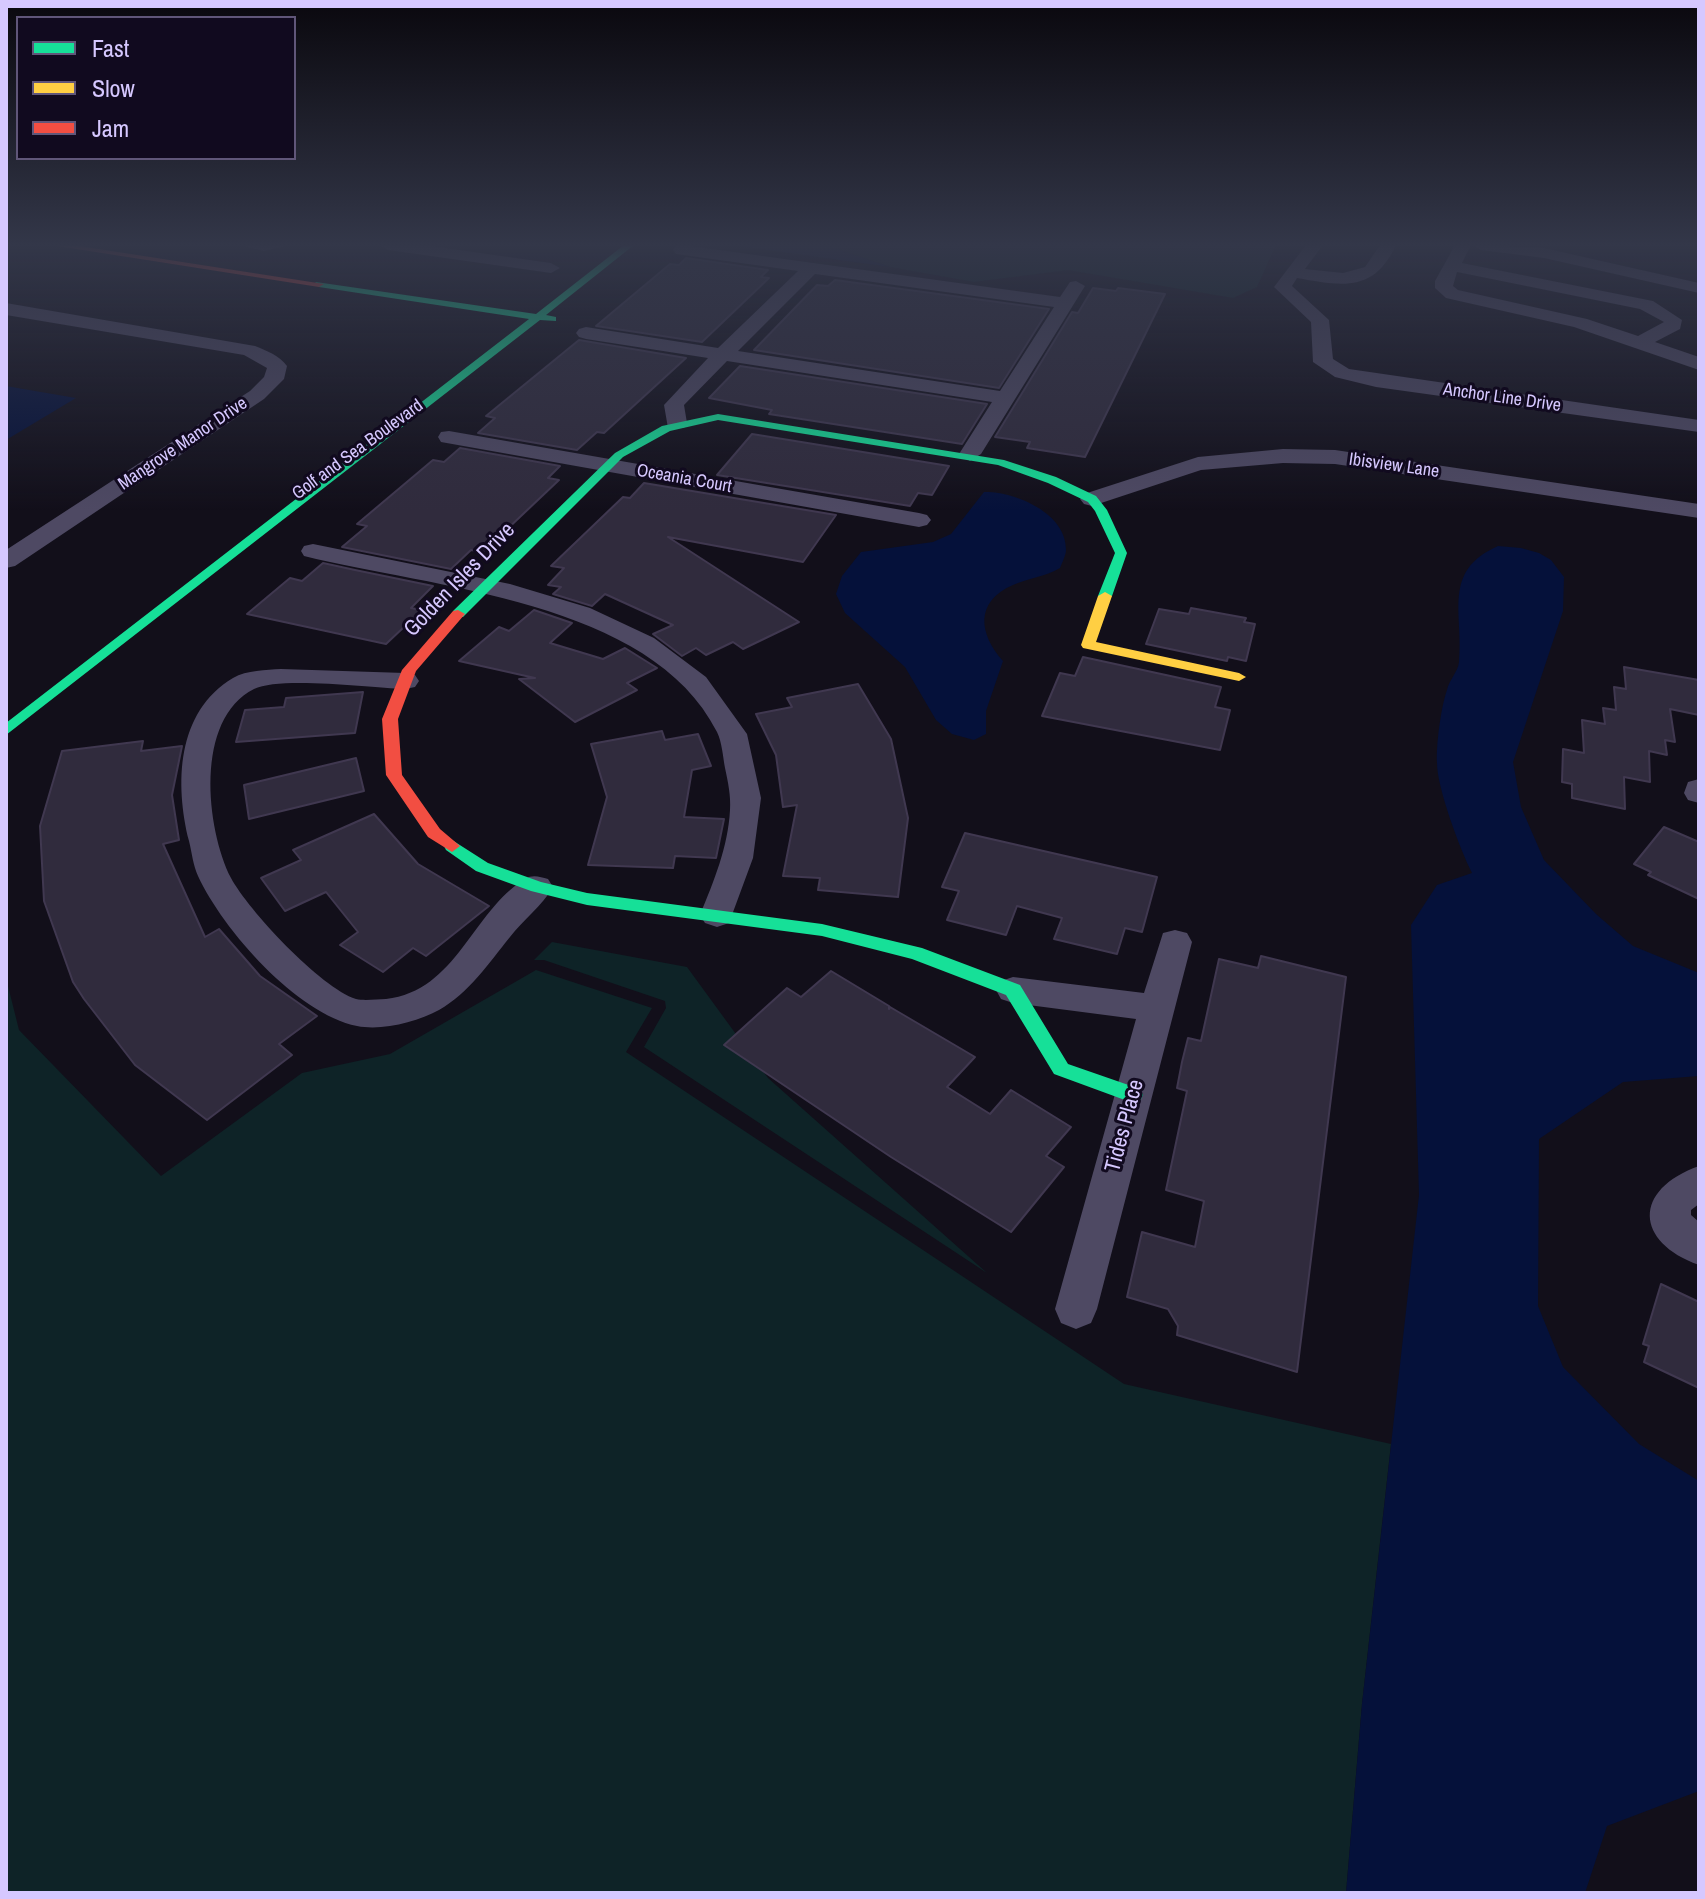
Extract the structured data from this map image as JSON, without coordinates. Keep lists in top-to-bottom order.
{
  "streets": {
    "street": [
      "Anchor Line Drive",
      "Mangrove Manor Drive",
      "Golf and Sea Boulevard",
      "Ibisview Lane",
      "Oceania Court",
      "Golden Isles Drive",
      "Tides Place"
    ]
  },
  "crossings": [
    ["Ibisview Lane", "Golden Isles Drive"],
    ["Oceania Court", "Golden Isles Drive"]
  ],
  "legend": ["Fast", "Slow", "Jam"]
}
